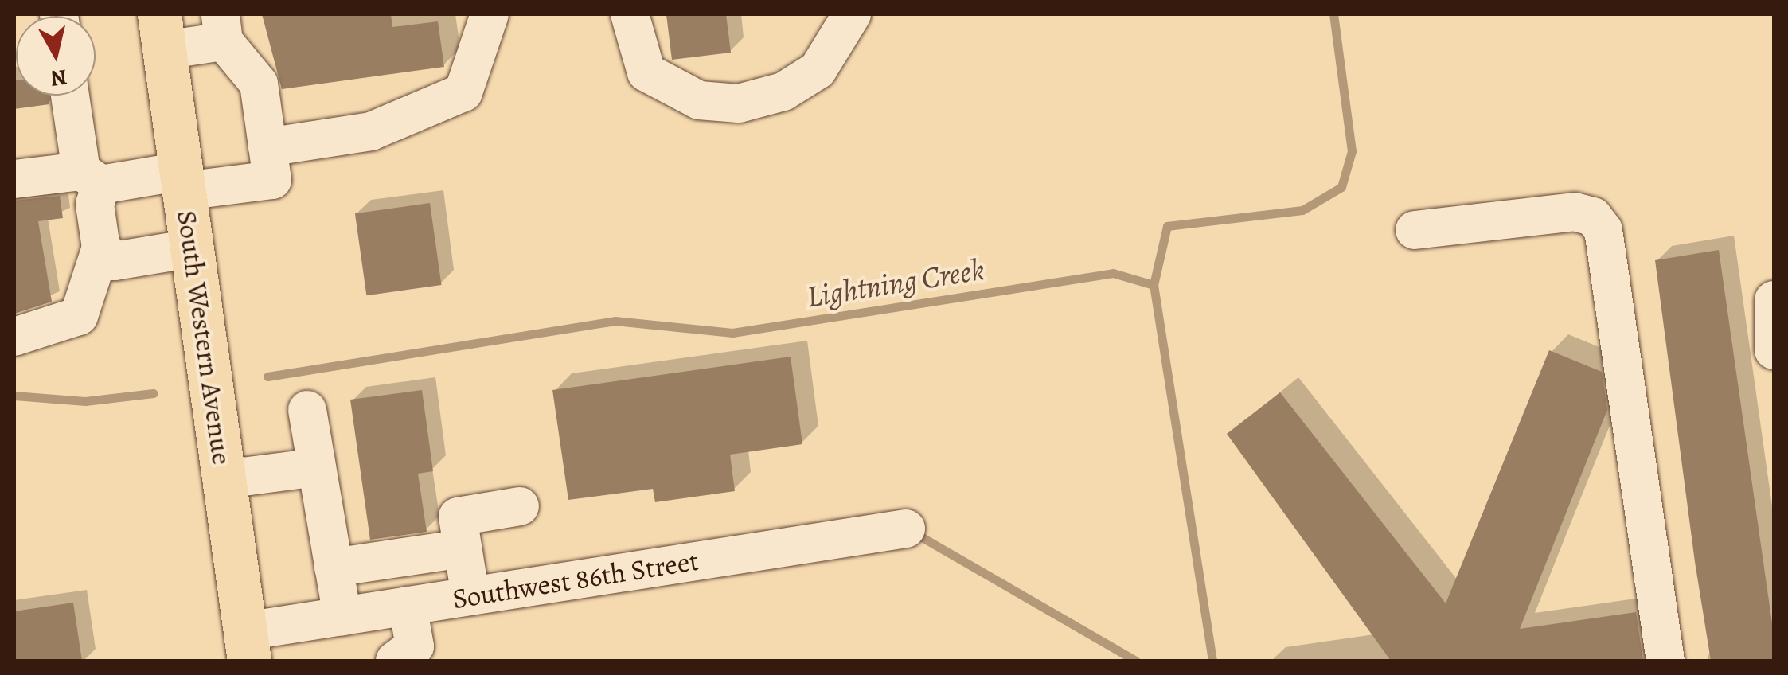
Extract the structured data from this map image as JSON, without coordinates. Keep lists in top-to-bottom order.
{
  "streets": {
    "main road": ["South Western Avenue"],
    "street": ["Southwest 86th Street"]
  },
  "crossings": [
    ["South Western Avenue", "Southwest 86th Street"]
  ],
  "water": ["Lightning Creek"],
  "north": "bottom"
}
